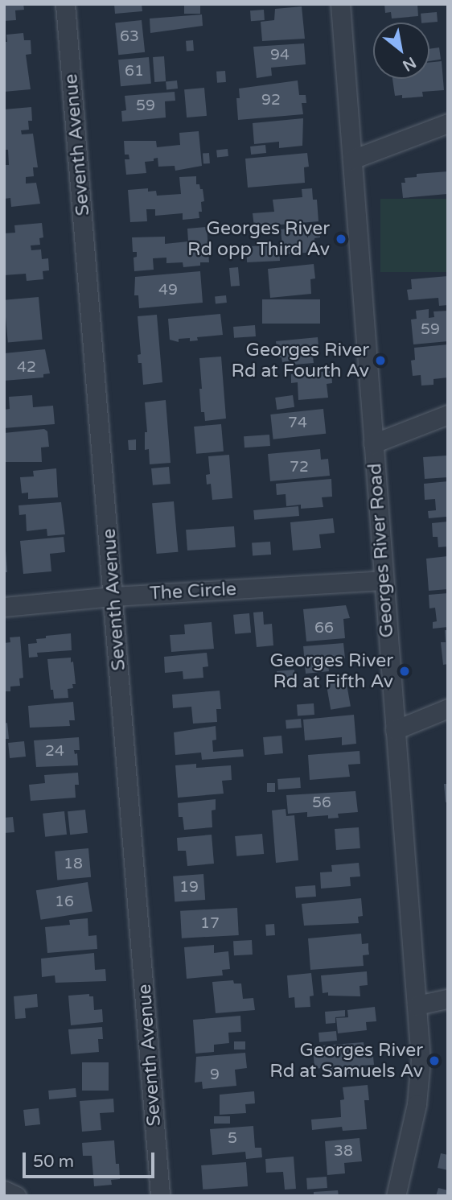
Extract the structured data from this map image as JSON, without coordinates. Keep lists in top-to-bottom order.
{
  "streets": {
    "street": ["Seventh Avenue", "Georges River Road", "The Circle"]
  },
  "crossings": [
    ["Seventh Avenue", "The Circle"],
    ["Georges River Road", "The Circle"]
  ],
  "places": [
    "Georges River Rd opp Third Av",
    "Georges River Rd at Fourth Av",
    "Georges River Rd at Fifth Av",
    "Georges River Rd at Samuels Av"
  ],
  "house_numbers": [
    "63",
    "94",
    "61",
    "92",
    "59",
    "49",
    "59",
    "42",
    "74",
    "72",
    "66",
    "24",
    "56",
    "18",
    "19",
    "16",
    "17",
    "9",
    "5",
    "38"
  ],
  "scale_bar": "50 m",
  "north": "bottom right"
}
